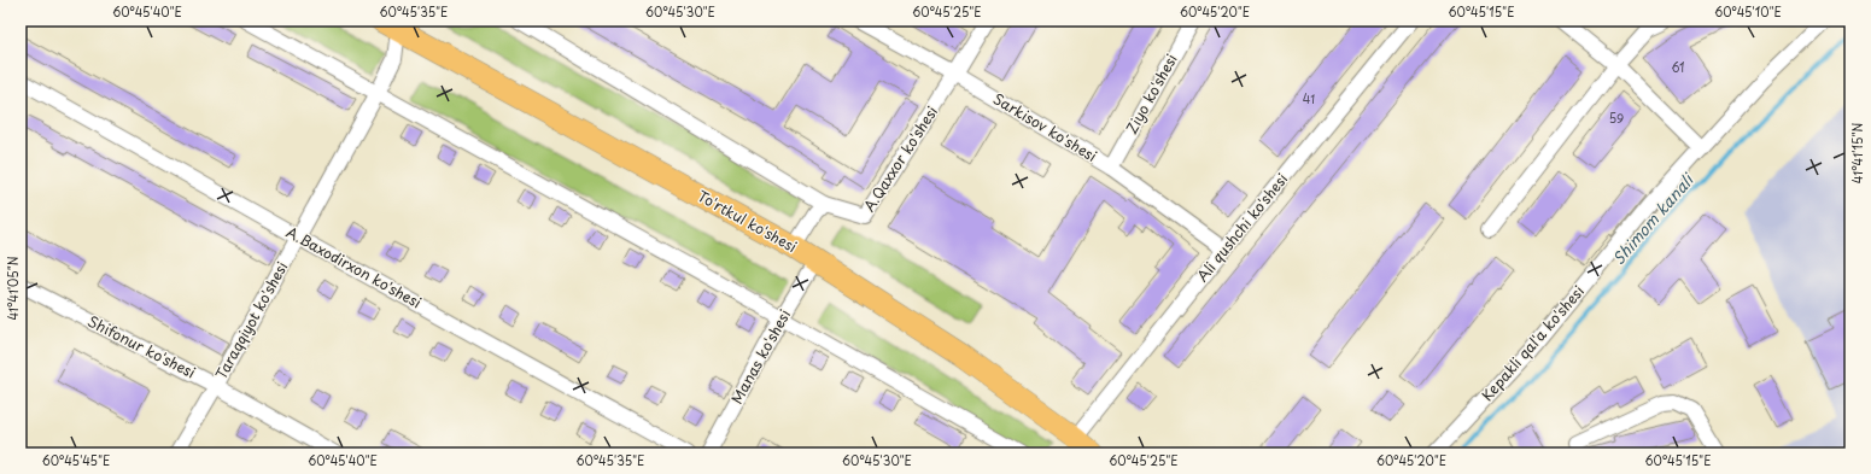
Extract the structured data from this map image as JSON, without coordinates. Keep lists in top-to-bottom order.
{
  "streets": {
    "main road": ["To'rtkul ko'shesi"],
    "street": [
      "Ziyo ko'shesi",
      "Sarkisov ko'shesi",
      "A.Qaxxor ko'shesi",
      "Ali qushchi ko'shesi",
      "A.Baxodirxon ko'shesi",
      "Taraqqiyot ko'shesi",
      "Kepakli qal'a ko'shesi",
      "Shifonur ko'shesi",
      "Manas ko'shesi"
    ]
  },
  "crossings": [
    ["Ziyo ko'shesi", "Sarkisov ko'shesi"],
    ["Sarkisov ko'shesi", "A.Qaxxor ko'shesi"],
    ["Sarkisov ko'shesi", "Ali qushchi ko'shesi"],
    ["To'rtkul ko'shesi", "Ali qushchi ko'shesi"],
    ["To'rtkul ko'shesi", "Taraqqiyot ko'shesi"],
    ["To'rtkul ko'shesi", "Manas ko'shesi"],
    ["A.Baxodirxon ko'shesi", "Taraqqiyot ko'shesi"],
    ["Taraqqiyot ko'shesi", "Shifonur ko'shesi"]
  ],
  "water": ["Shimom kanali"],
  "house_numbers": ["61", "41", "59"],
  "coordinates": [
    "60°45'40\"E",
    "60°45'35\"E",
    "60°45'30\"E",
    "60°45'25\"E",
    "60°45'20\"E",
    "60°45'15\"E",
    "60°45'10\"E",
    "41°41'15\"N",
    "41°41'05\"N",
    "60°45'45\"E"
  ]
}
